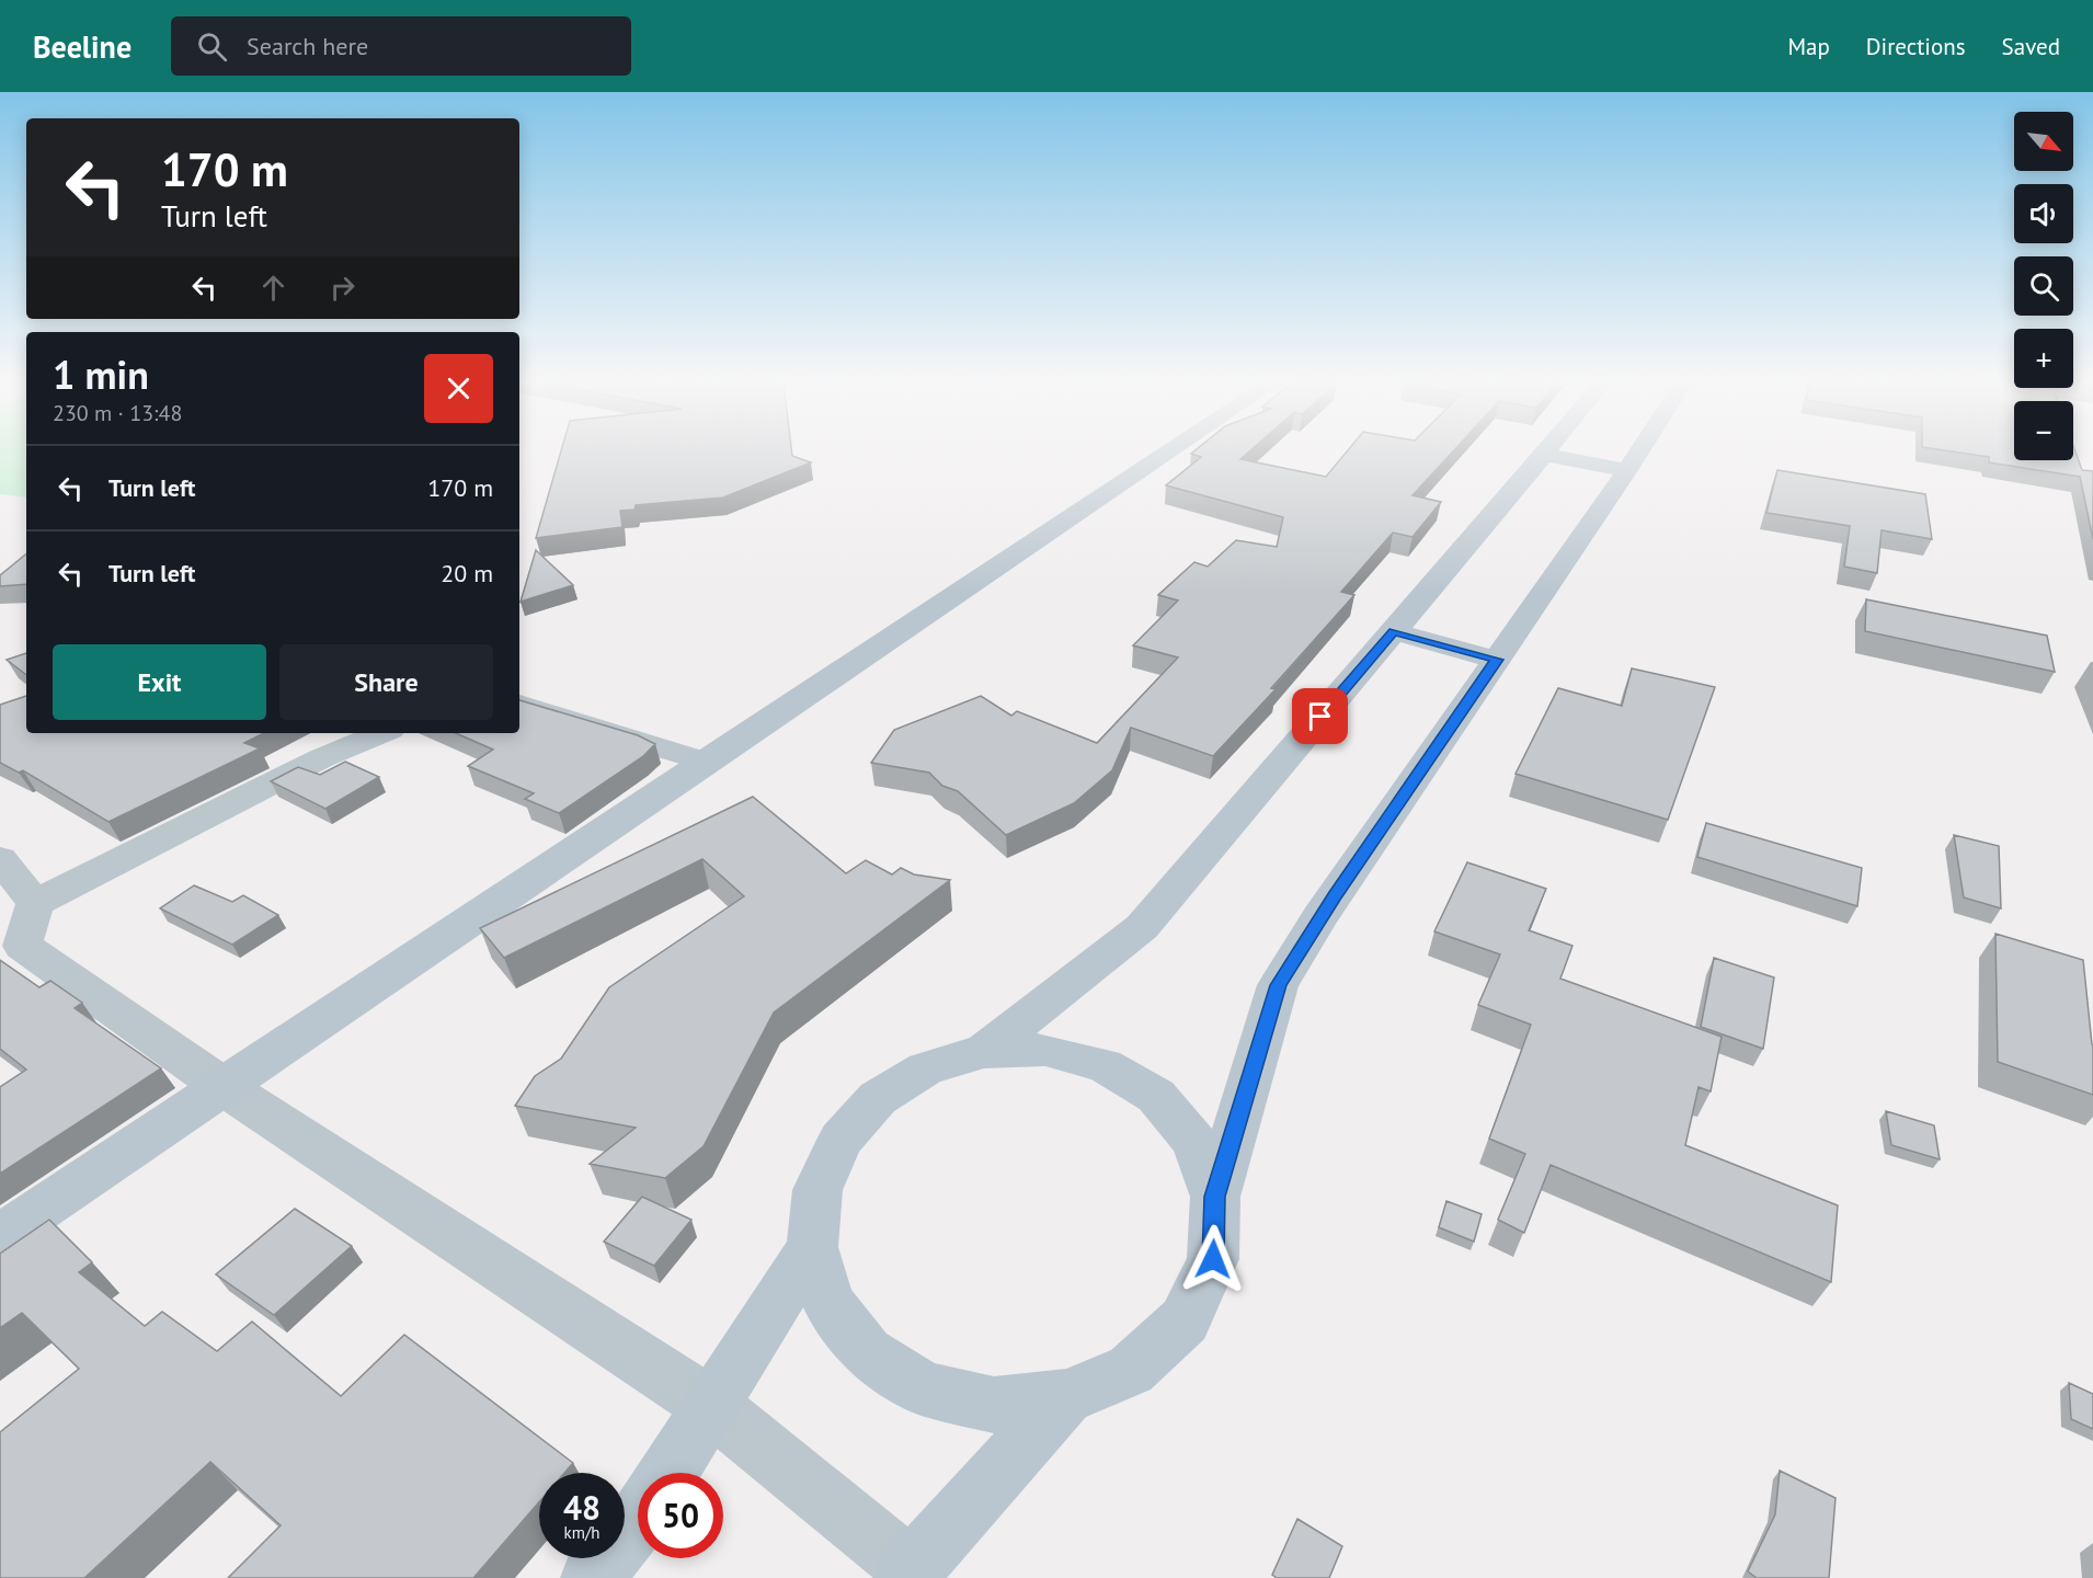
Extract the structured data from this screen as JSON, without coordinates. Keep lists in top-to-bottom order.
{
  "north": "bottom right",
  "page": {
    "header": "Beeline",
    "search": "Search here",
    "nav": ["Map", "Directions", "Saved"],
    "map_buttons": ["+", "−"],
    "turn": ["170 m", "Turn left"],
    "heading": ["1 min", "230 m · 13:48"],
    "list": [
      {
        "name": "Turn left",
        "value": "170 m"
      },
      {
        "name": "Turn left",
        "value": "20 m"
      }
    ],
    "buttons": ["Exit", "Share"],
    "speed": "48 km/h",
    "limit": "50"
  }
}
